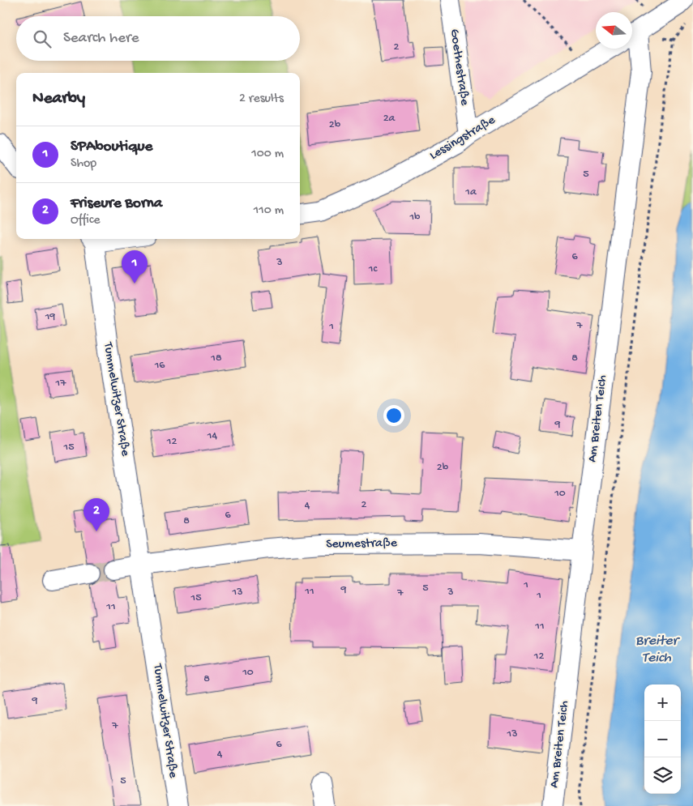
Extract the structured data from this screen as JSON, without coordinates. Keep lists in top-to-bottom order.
{
  "streets": {
    "street": [
      "Goethestraße",
      "Lessingstraße",
      "Tummelwitzer Straße",
      "Am Breiten Teich",
      "Seumestraße"
    ]
  },
  "crossings": [
    ["Goethestraße", "Lessingstraße"],
    ["Tummelwitzer Straße", "Seumestraße"],
    ["Am Breiten Teich", "Seumestraße"]
  ],
  "water": ["Breiter Teich"],
  "house_numbers": [
    "2",
    "2a",
    "2b",
    "5",
    "1a",
    "1b",
    "6",
    "3",
    "1c",
    "19",
    "7",
    "1",
    "18",
    "8",
    "16",
    "17",
    "9",
    "14",
    "12",
    "15",
    "2b",
    "10",
    "2",
    "4",
    "6",
    "8",
    "1",
    "5",
    "9",
    "11",
    "13",
    "3",
    "7",
    "1",
    "15",
    "11",
    "11",
    "12",
    "10",
    "8",
    "9",
    "7",
    "13",
    "6",
    "4",
    "5"
  ],
  "north": "left",
  "page": {
    "search": "Search here",
    "heading": ["Nearby", "2 results"],
    "list": [
      {
        "mark": "1",
        "name": "SPAboutique",
        "note": "Shop",
        "value": "100 m"
      },
      {
        "mark": "2",
        "name": "Friseure Borna",
        "note": "Office",
        "value": "110 m"
      }
    ],
    "pins": ["1", "2"],
    "map_buttons": ["+", "−"]
  }
}
